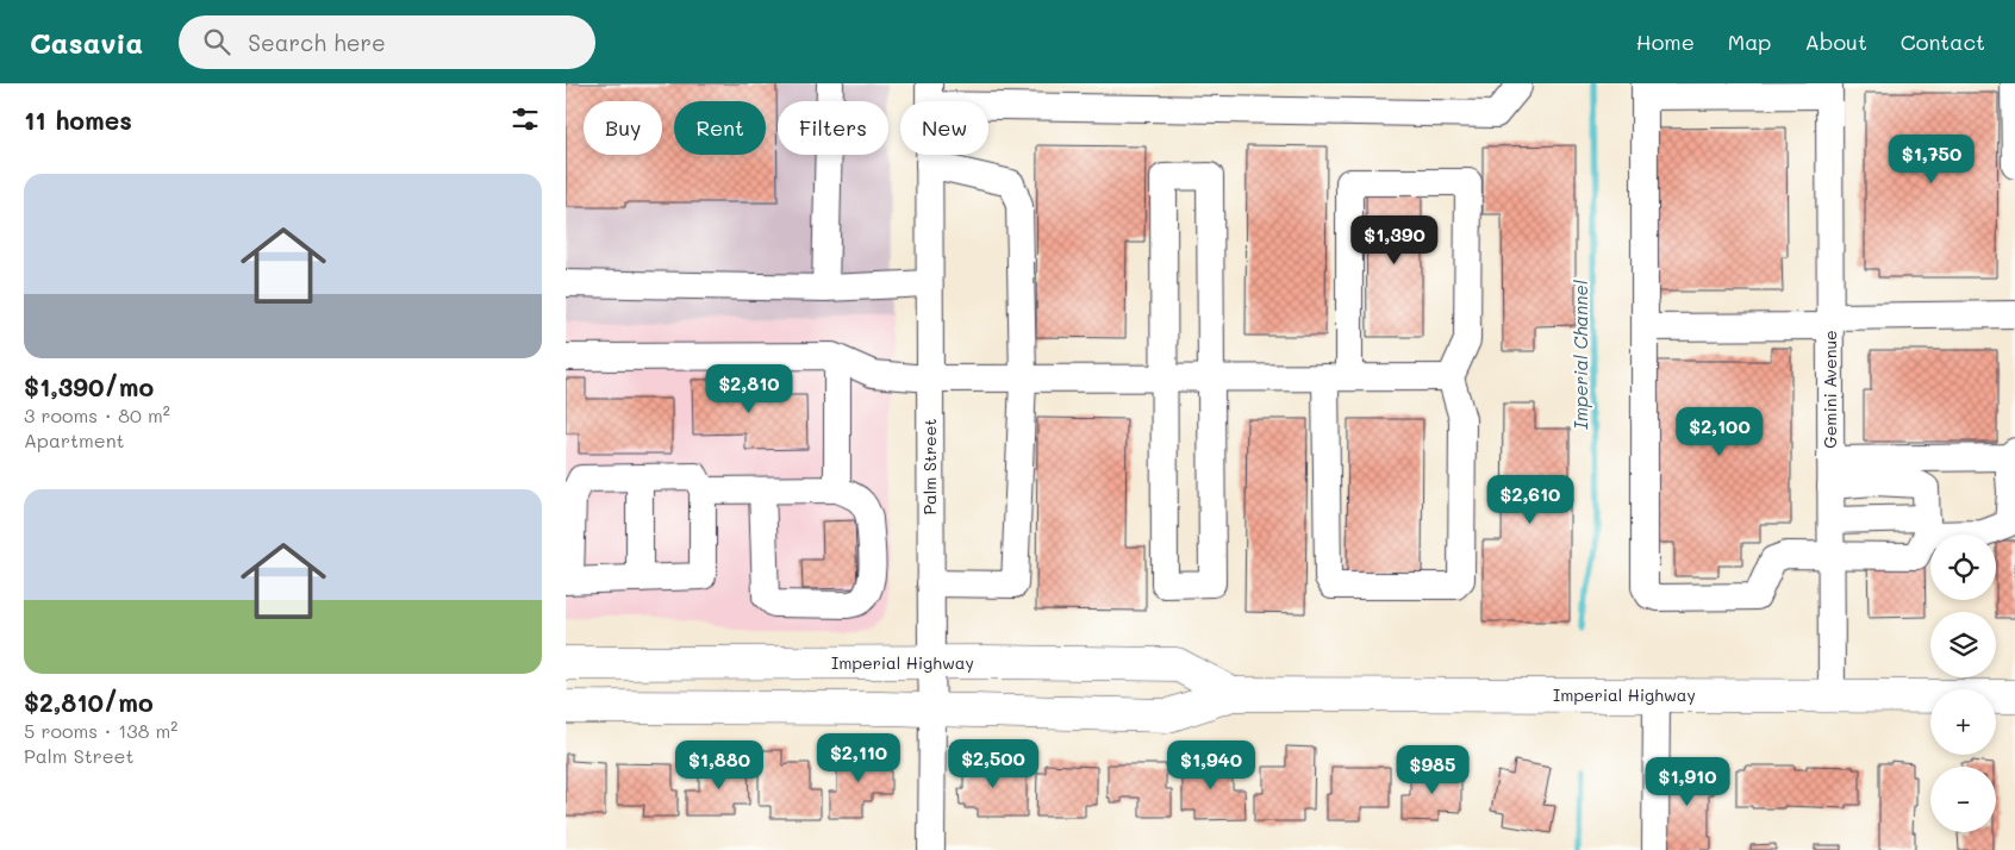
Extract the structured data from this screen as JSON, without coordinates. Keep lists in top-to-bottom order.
{
  "streets": {
    "main road": ["Imperial Highway"],
    "street": ["Gemini Avenue", "Palm Street"]
  },
  "crossings": [
    ["Gemini Avenue", "Imperial Highway"],
    ["Palm Street", "Imperial Highway"]
  ],
  "water": ["Imperial Channel"],
  "page": {
    "header": "Casavia",
    "search": "Search here",
    "nav": [
      "Home",
      "Map",
      "About",
      "Contact"
    ],
    "heading": "11 homes",
    "chip": [
      "Buy",
      "Rent",
      "Filters",
      "New"
    ],
    "price": [
      "$1,750",
      "$1,390",
      "$2,810",
      "$2,100",
      "$2,610",
      "$2,110",
      "$2,500",
      "$1,880",
      "$1,940",
      "$985",
      "$1,910"
    ],
    "list": [
      {
        "name": "$1,390/mo",
        "note": "3 rooms · 80 m² · Apartment"
      },
      {
        "name": "$2,810/mo",
        "note": "5 rooms · 138 m² · Palm Street"
      }
    ],
    "map_buttons": ["+", "−"]
  }
}
